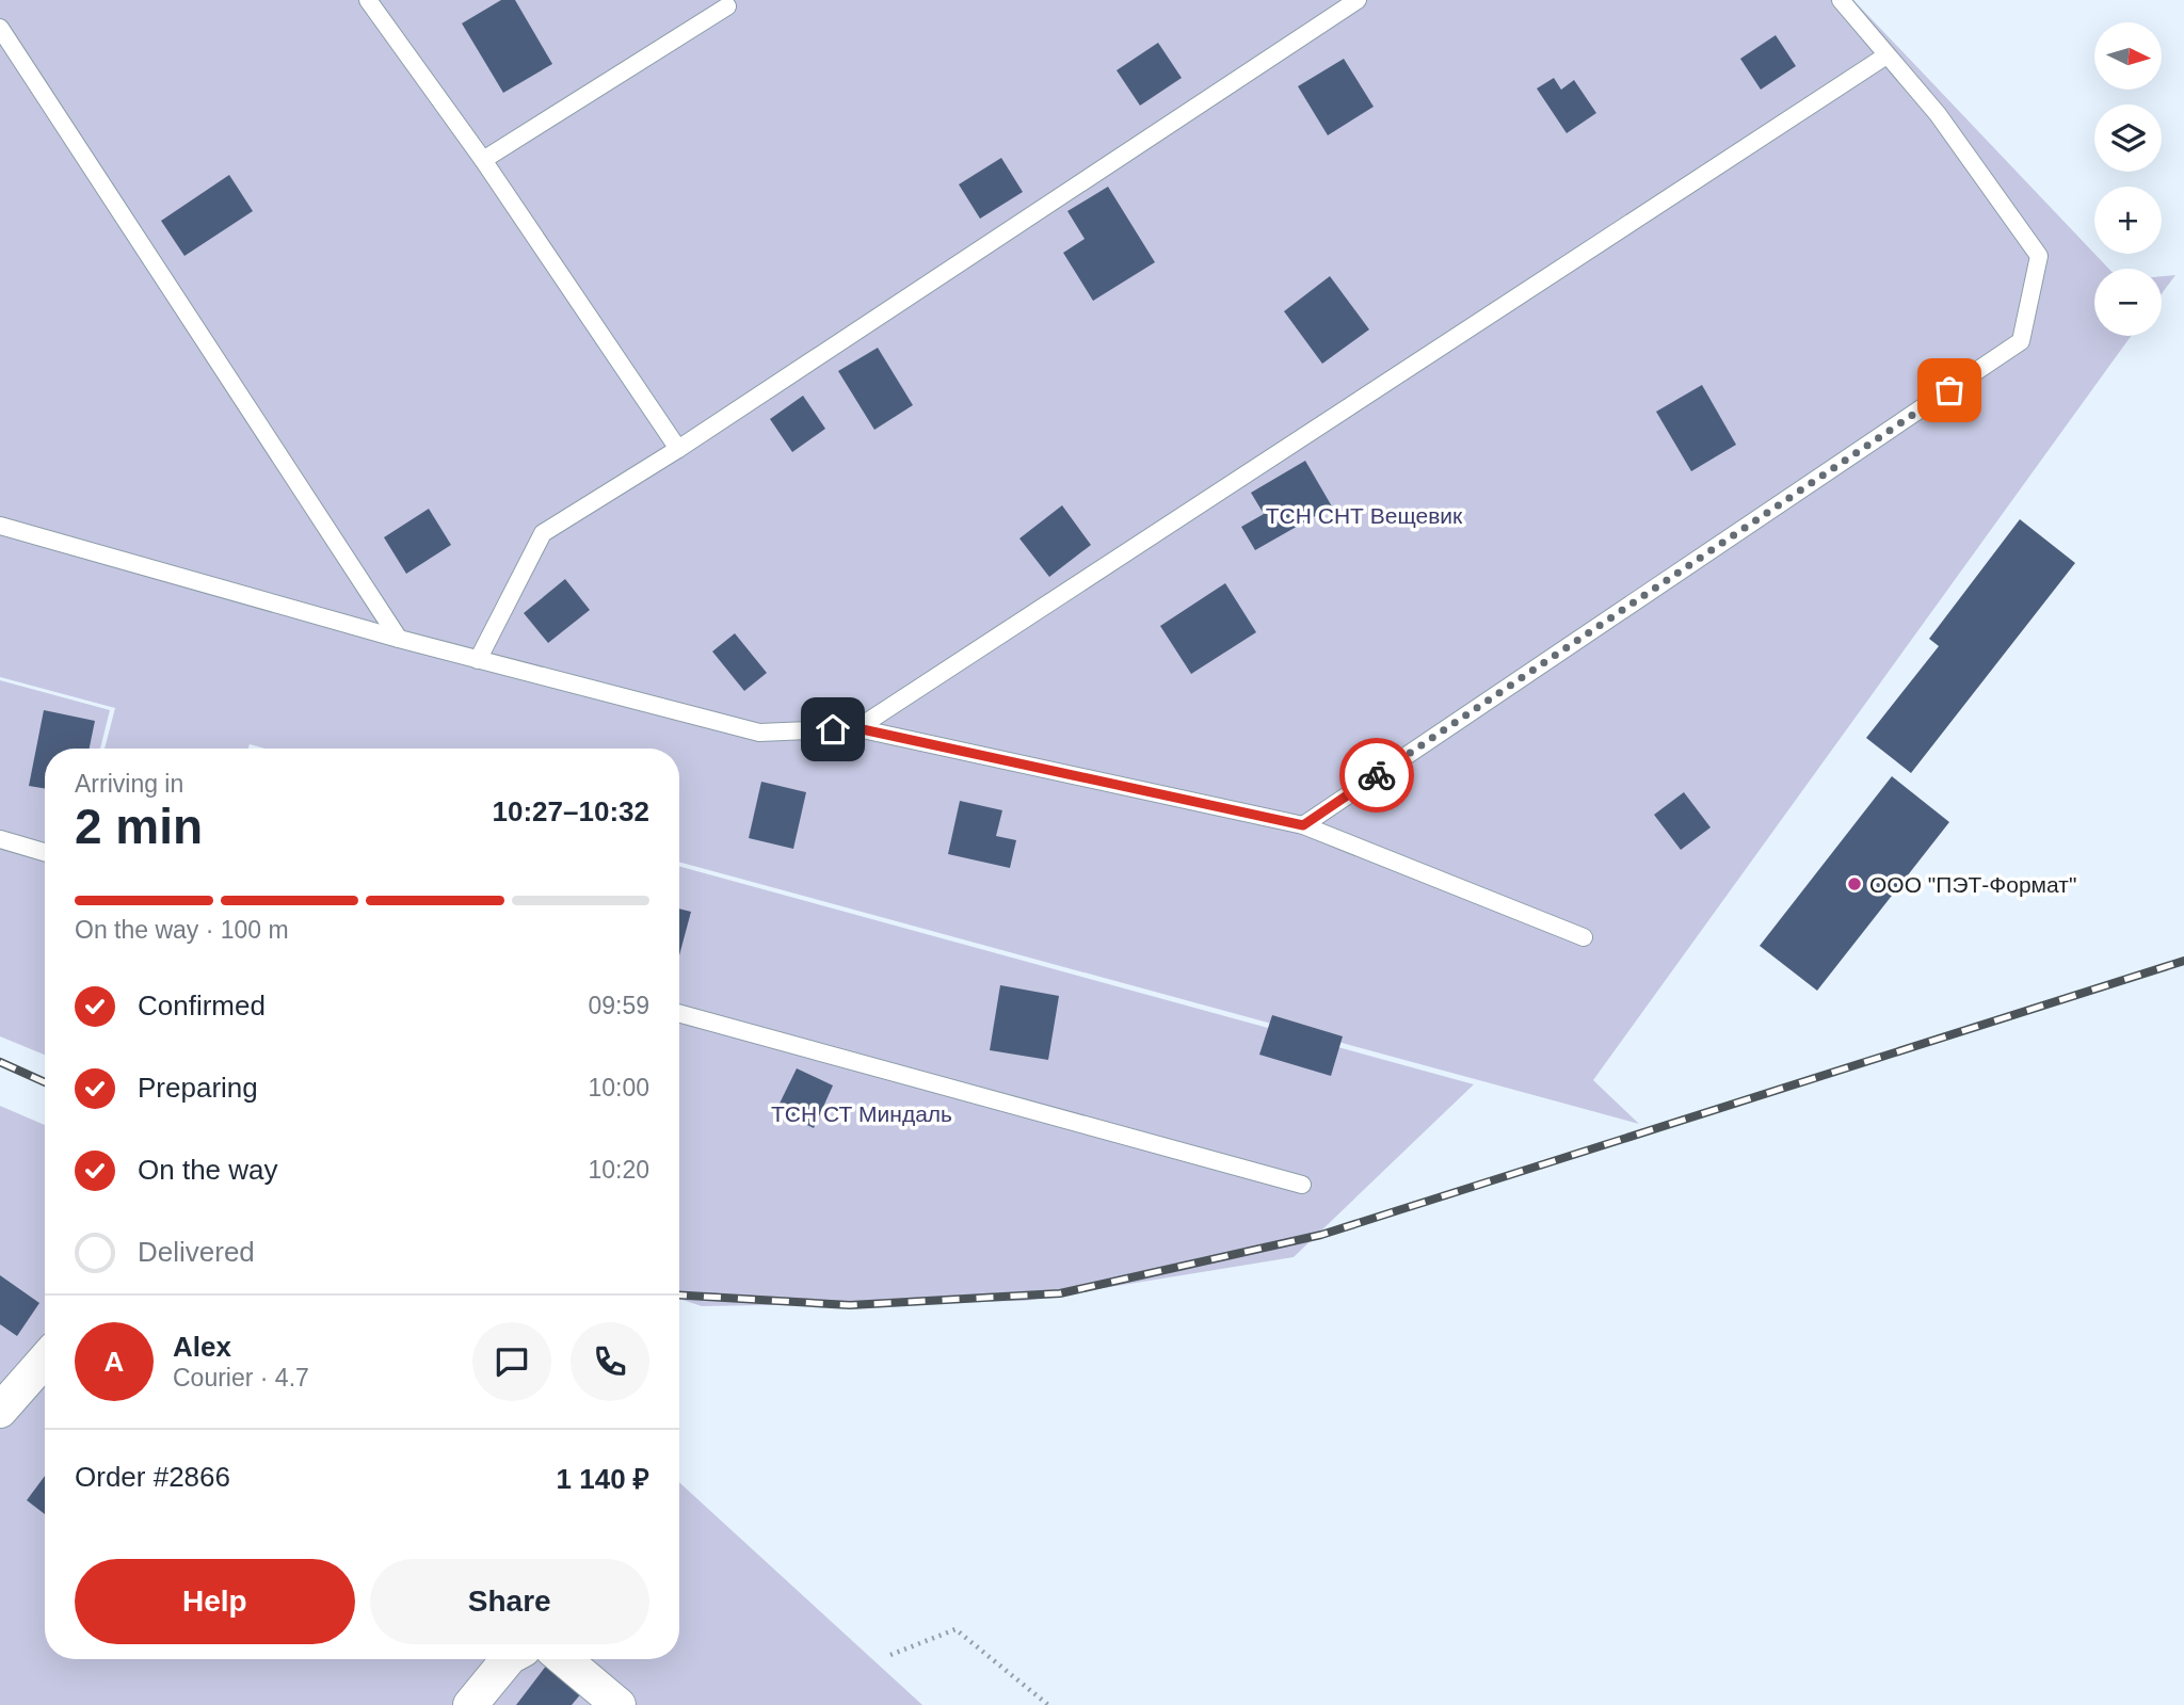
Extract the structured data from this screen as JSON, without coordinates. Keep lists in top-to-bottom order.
{
  "parks": ["ТСН СНТ Вещевик", "ТСН СТ Миндаль"],
  "places": ["ООО \"ПЭТ-Формат\""],
  "north": "right",
  "page": {
    "map_buttons": ["+", "−"],
    "heading": ["2 min", "Arriving in", "10:27–10:32"],
    "panel": [
      "Alex",
      "Courier · 4.7",
      "Order #2866",
      "1 140 ₽"
    ],
    "bar": "On the way · 100 m",
    "list": [
      ["Confirmed", "09:59"],
      ["Preparing", "10:00"],
      ["On the way", "10:20"],
      "Delivered"
    ],
    "round": "A",
    "buttons": ["Help", "Share"]
  }
}
